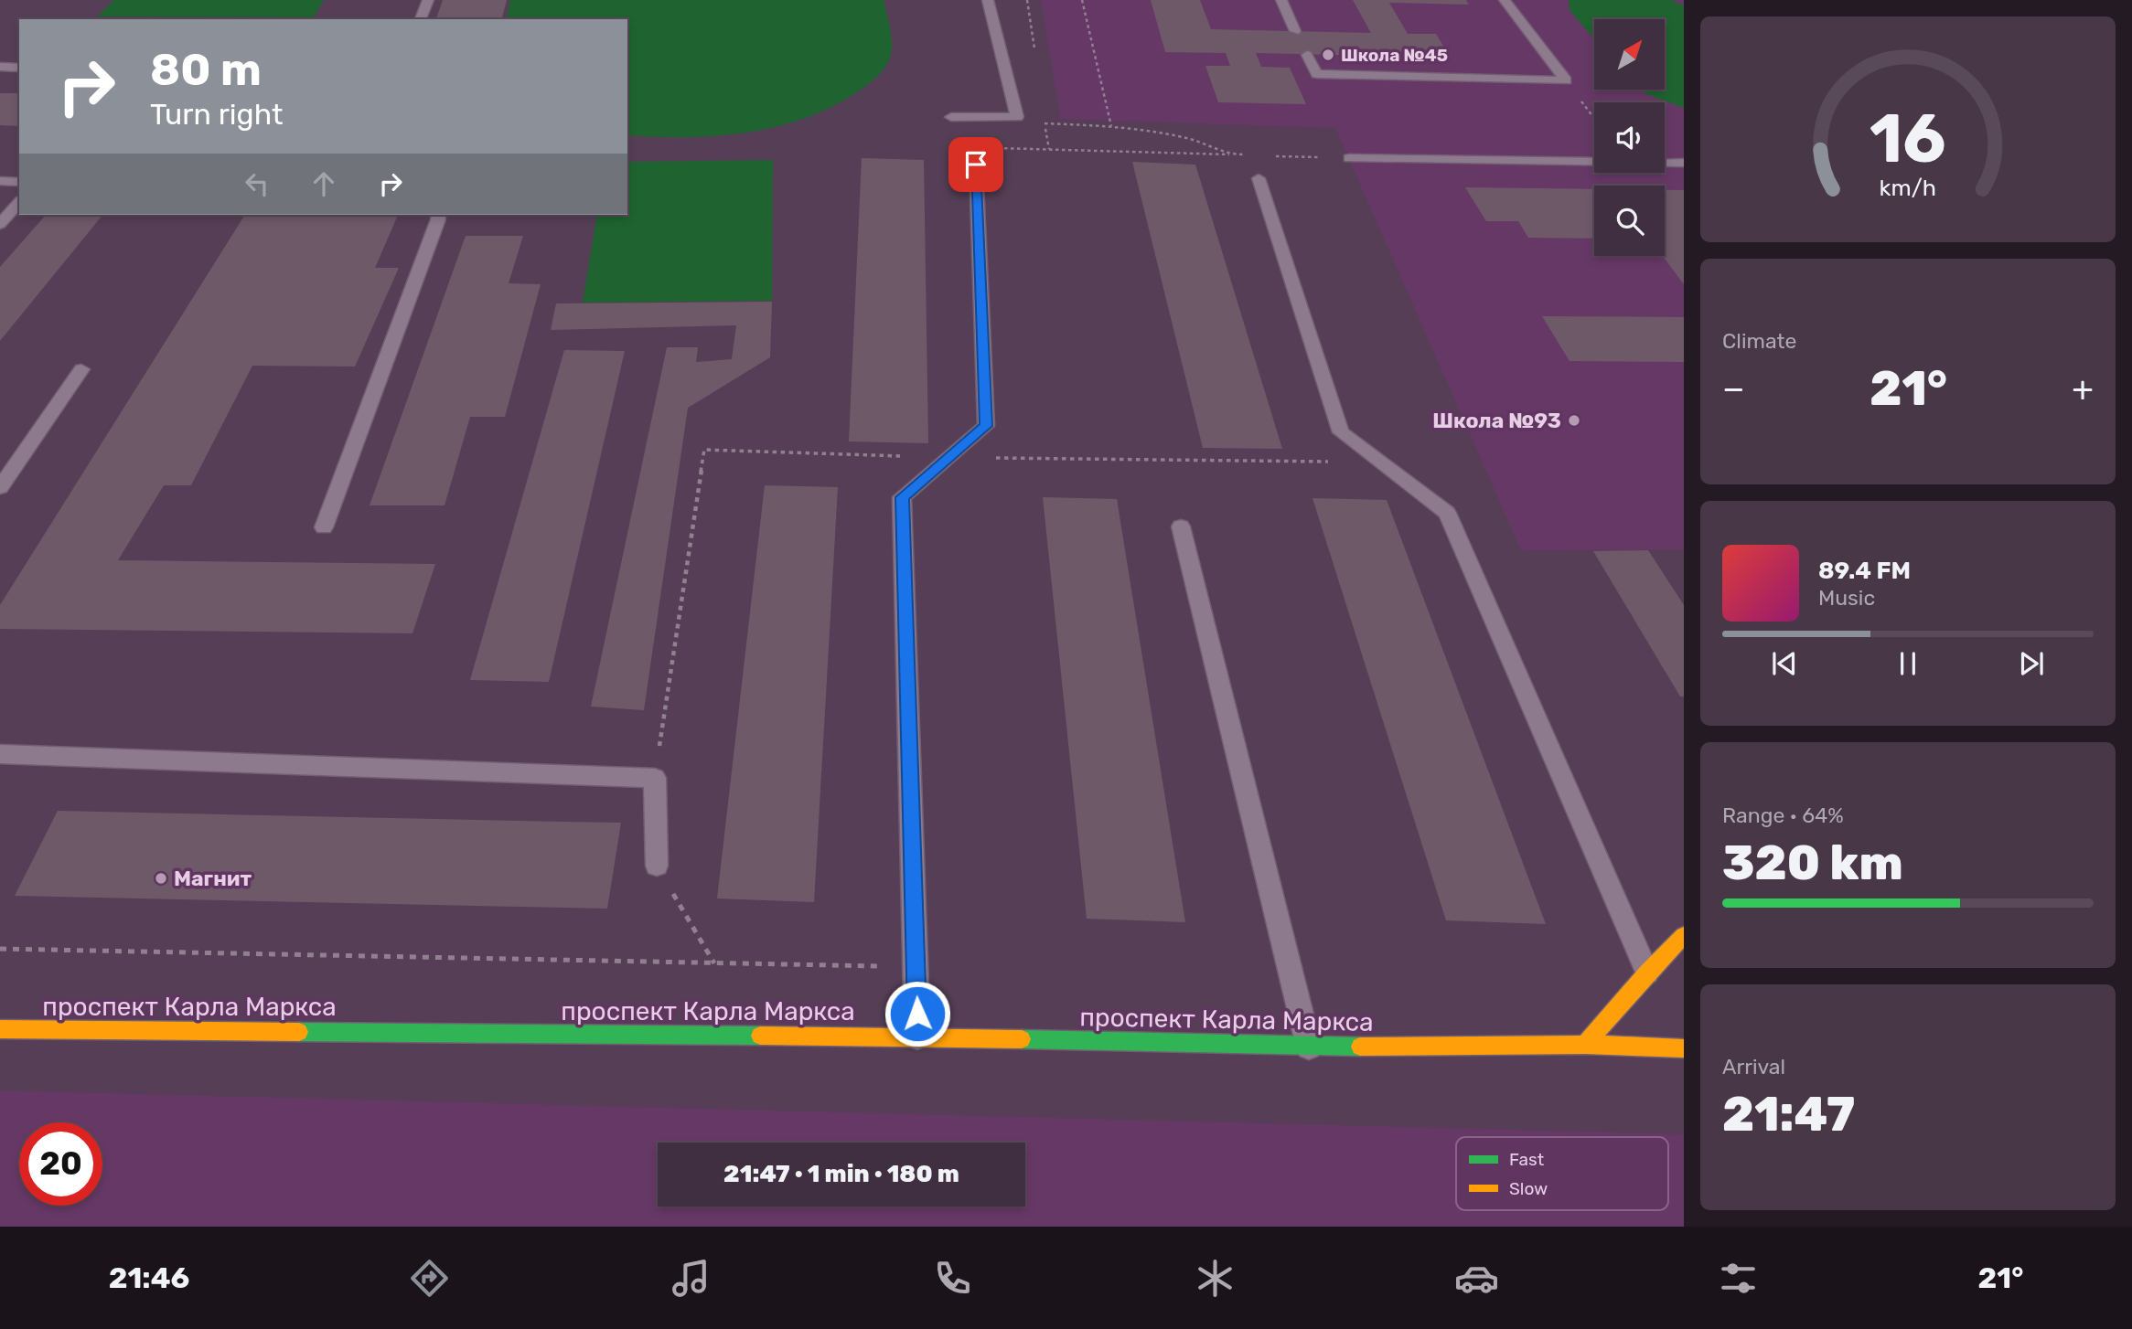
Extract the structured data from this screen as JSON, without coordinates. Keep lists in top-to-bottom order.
{
  "streets": {
    "street": ["проспект Карла Маркса"]
  },
  "places": ["Школа №45", "Школа №93", "Магнит"],
  "legend": ["Fast", "Slow"],
  "north": "top right",
  "page": {
    "turn": ["80 m", "Turn right"],
    "tile": [
      "Climate",
      ["Range · 64%", "320 km"],
      ["Arrival", "21:47"]
    ],
    "heat": ["−", "21°", "+"],
    "song": ["89.4 FM", "Music"],
    "limit": "20",
    "trip": "21:47 · 1 min · 180 m",
    "tabs": ["21:46", "21°"],
    "gauge": ["16", "km/h"]
  }
}
